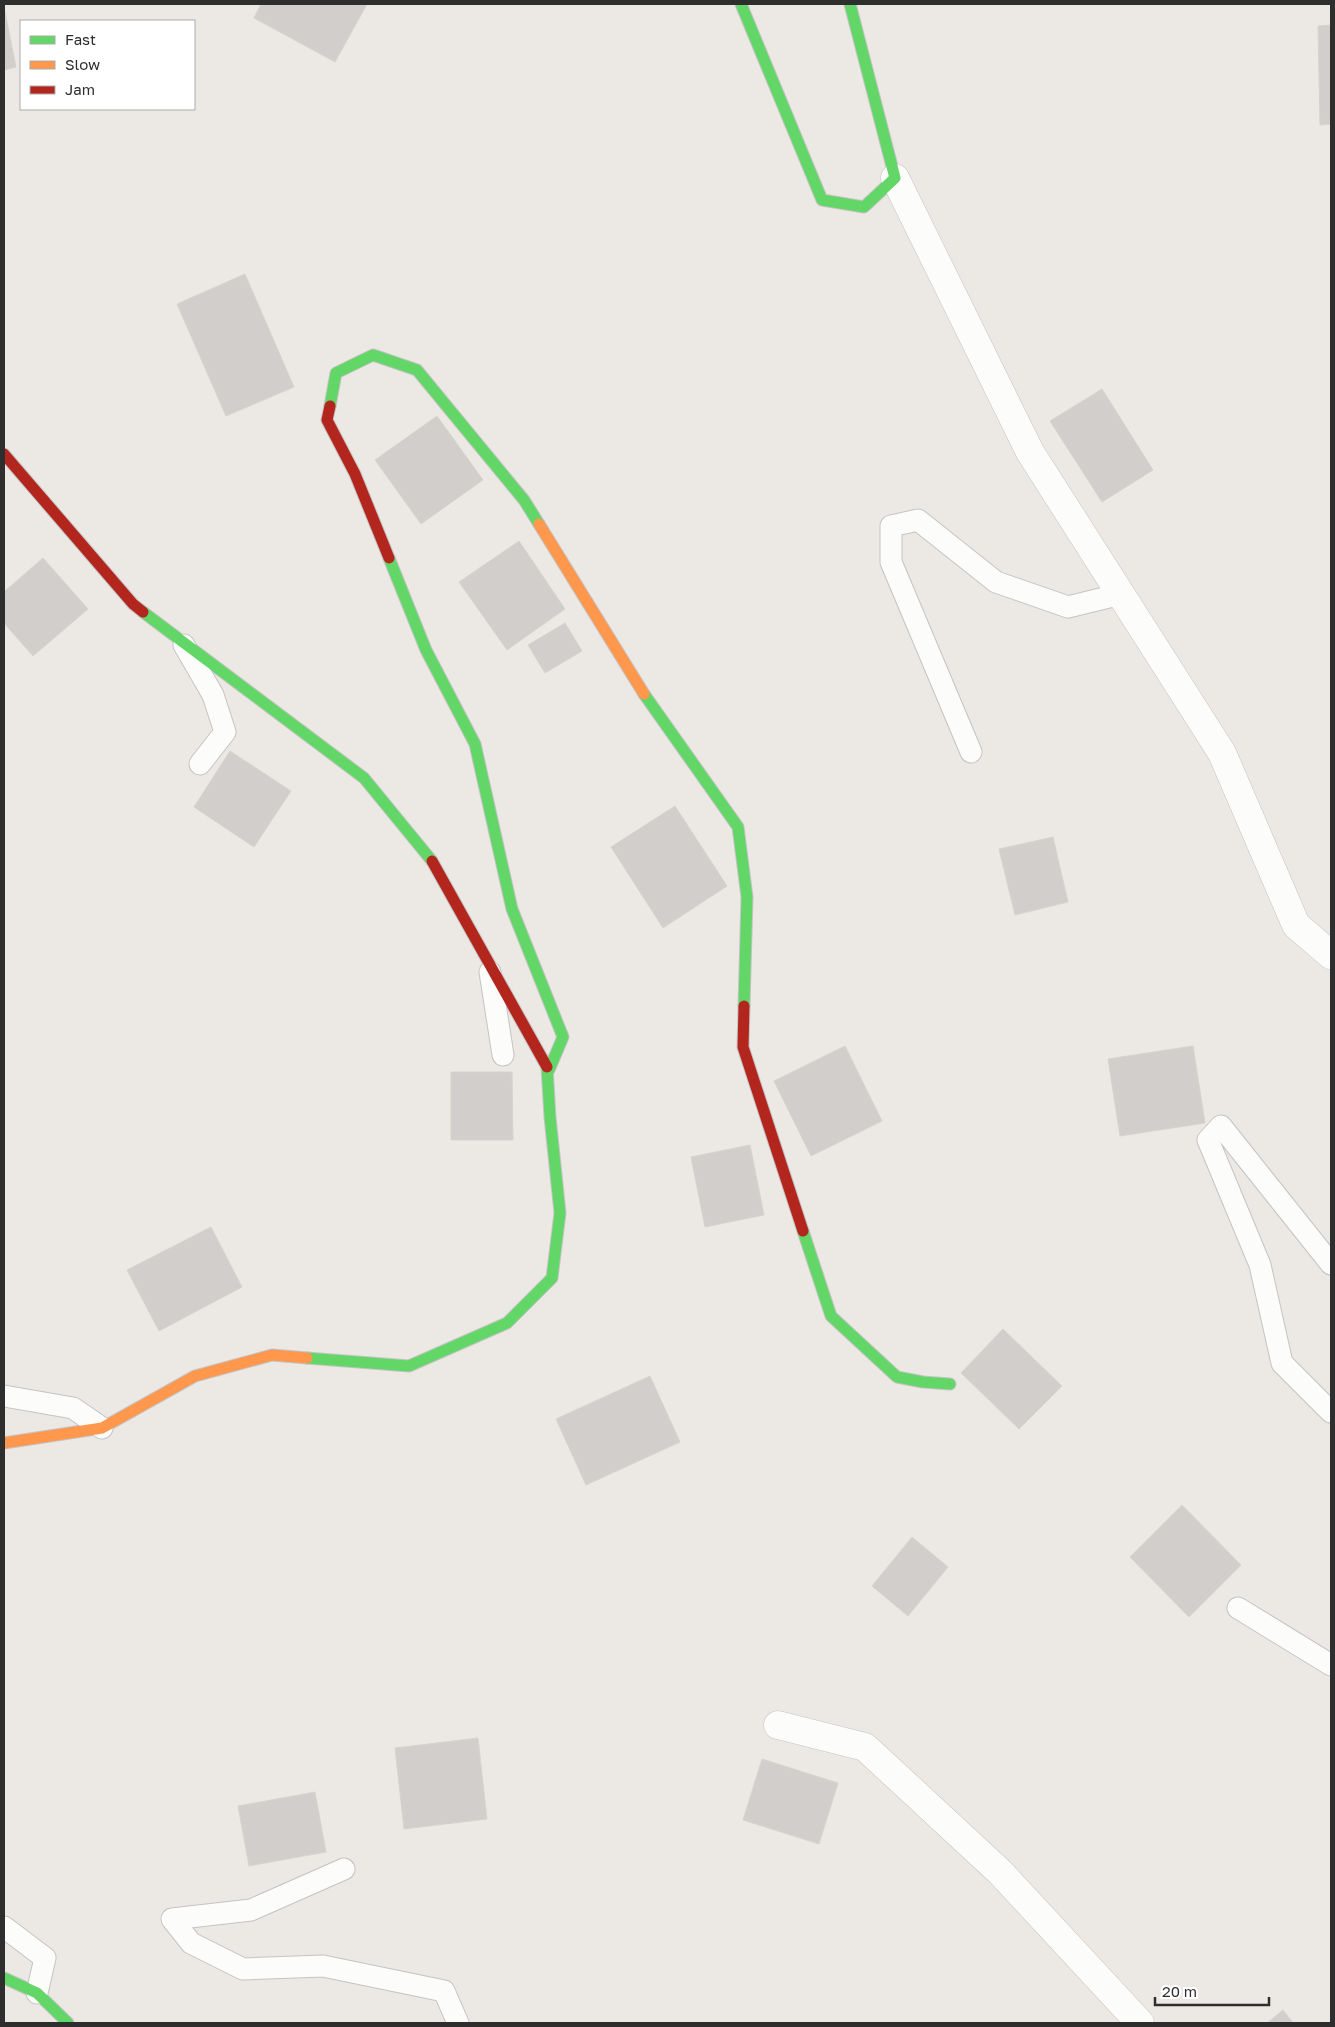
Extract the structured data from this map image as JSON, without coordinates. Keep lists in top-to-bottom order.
{
  "legend": ["Fast", "Slow", "Jam"],
  "scale_bar": "20 m"
}
